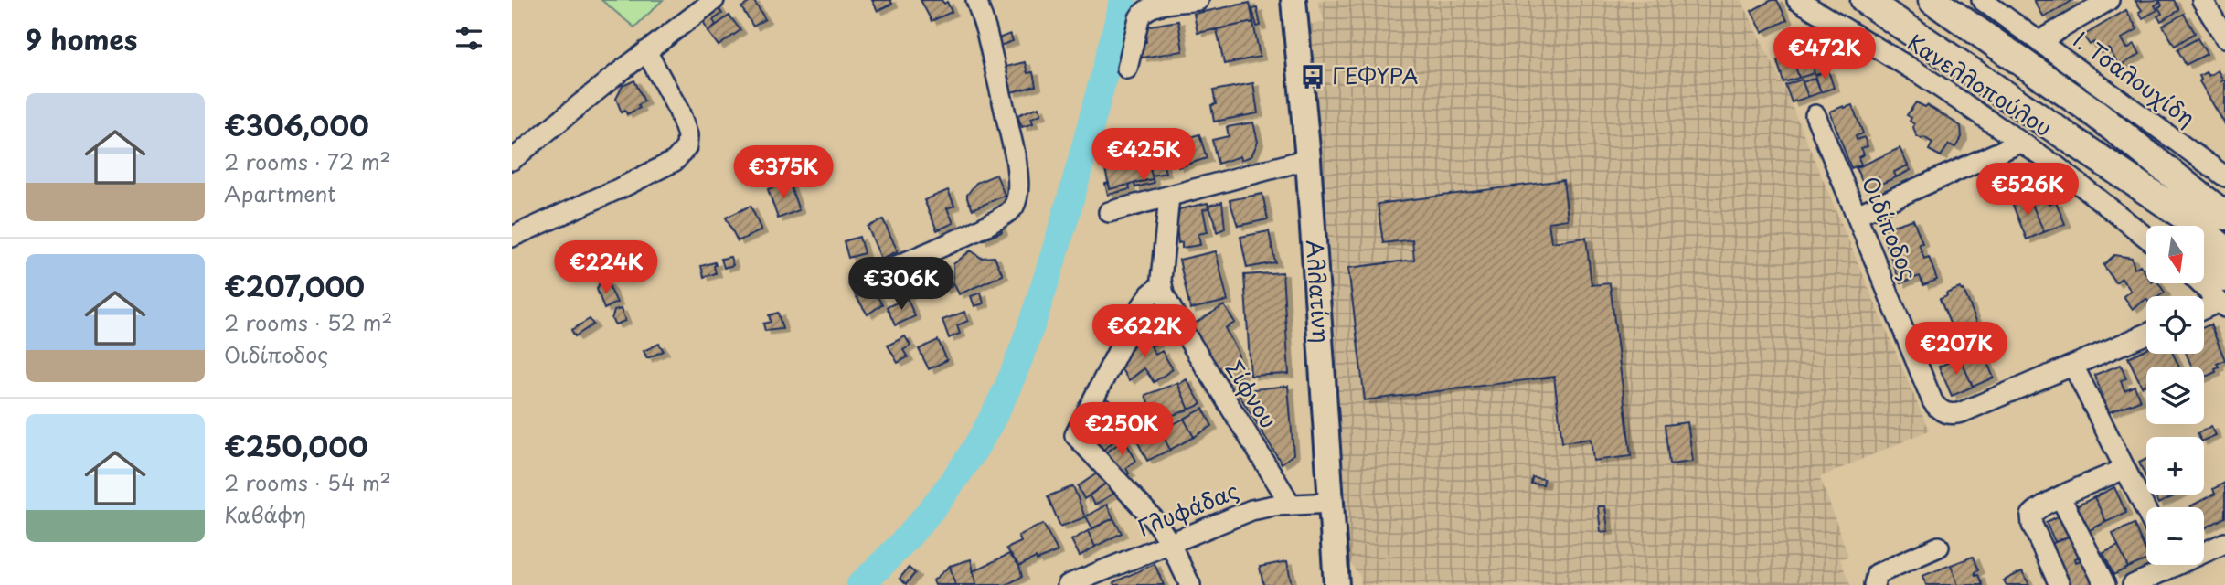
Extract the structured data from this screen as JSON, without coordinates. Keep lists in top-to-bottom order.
{
  "streets": {
    "main road": ["Αλλατίνη"],
    "street": [
      "Ι. Τσαλουχίδη",
      "Κανελλοπούλου",
      "Οιδίποδος",
      "Σίφνου",
      "Γλυφάδας"
    ]
  },
  "crossings": [
    ["Αλλατίνη", "Γλυφάδας"],
    ["Σίφνου", "Γλυφάδας"]
  ],
  "places": {
    "bus stop": ["ΓΕΦΥΡΑ"]
  },
  "north": "bottom",
  "page": {
    "heading": "9 homes",
    "price": [
      "€472K",
      "€425K",
      "€375K",
      "€526K",
      "€224K",
      "€306K",
      "€622K",
      "€207K",
      "€250K"
    ],
    "list": [
      {
        "name": "€306,000",
        "note": "2 rooms · 72 m² · Apartment"
      },
      {
        "name": "€207,000",
        "note": "2 rooms · 52 m² · Οιδίποδος"
      },
      {
        "name": "€250,000",
        "note": "2 rooms · 54 m² · Καβάφη"
      }
    ],
    "map_buttons": ["+", "−"]
  }
}
